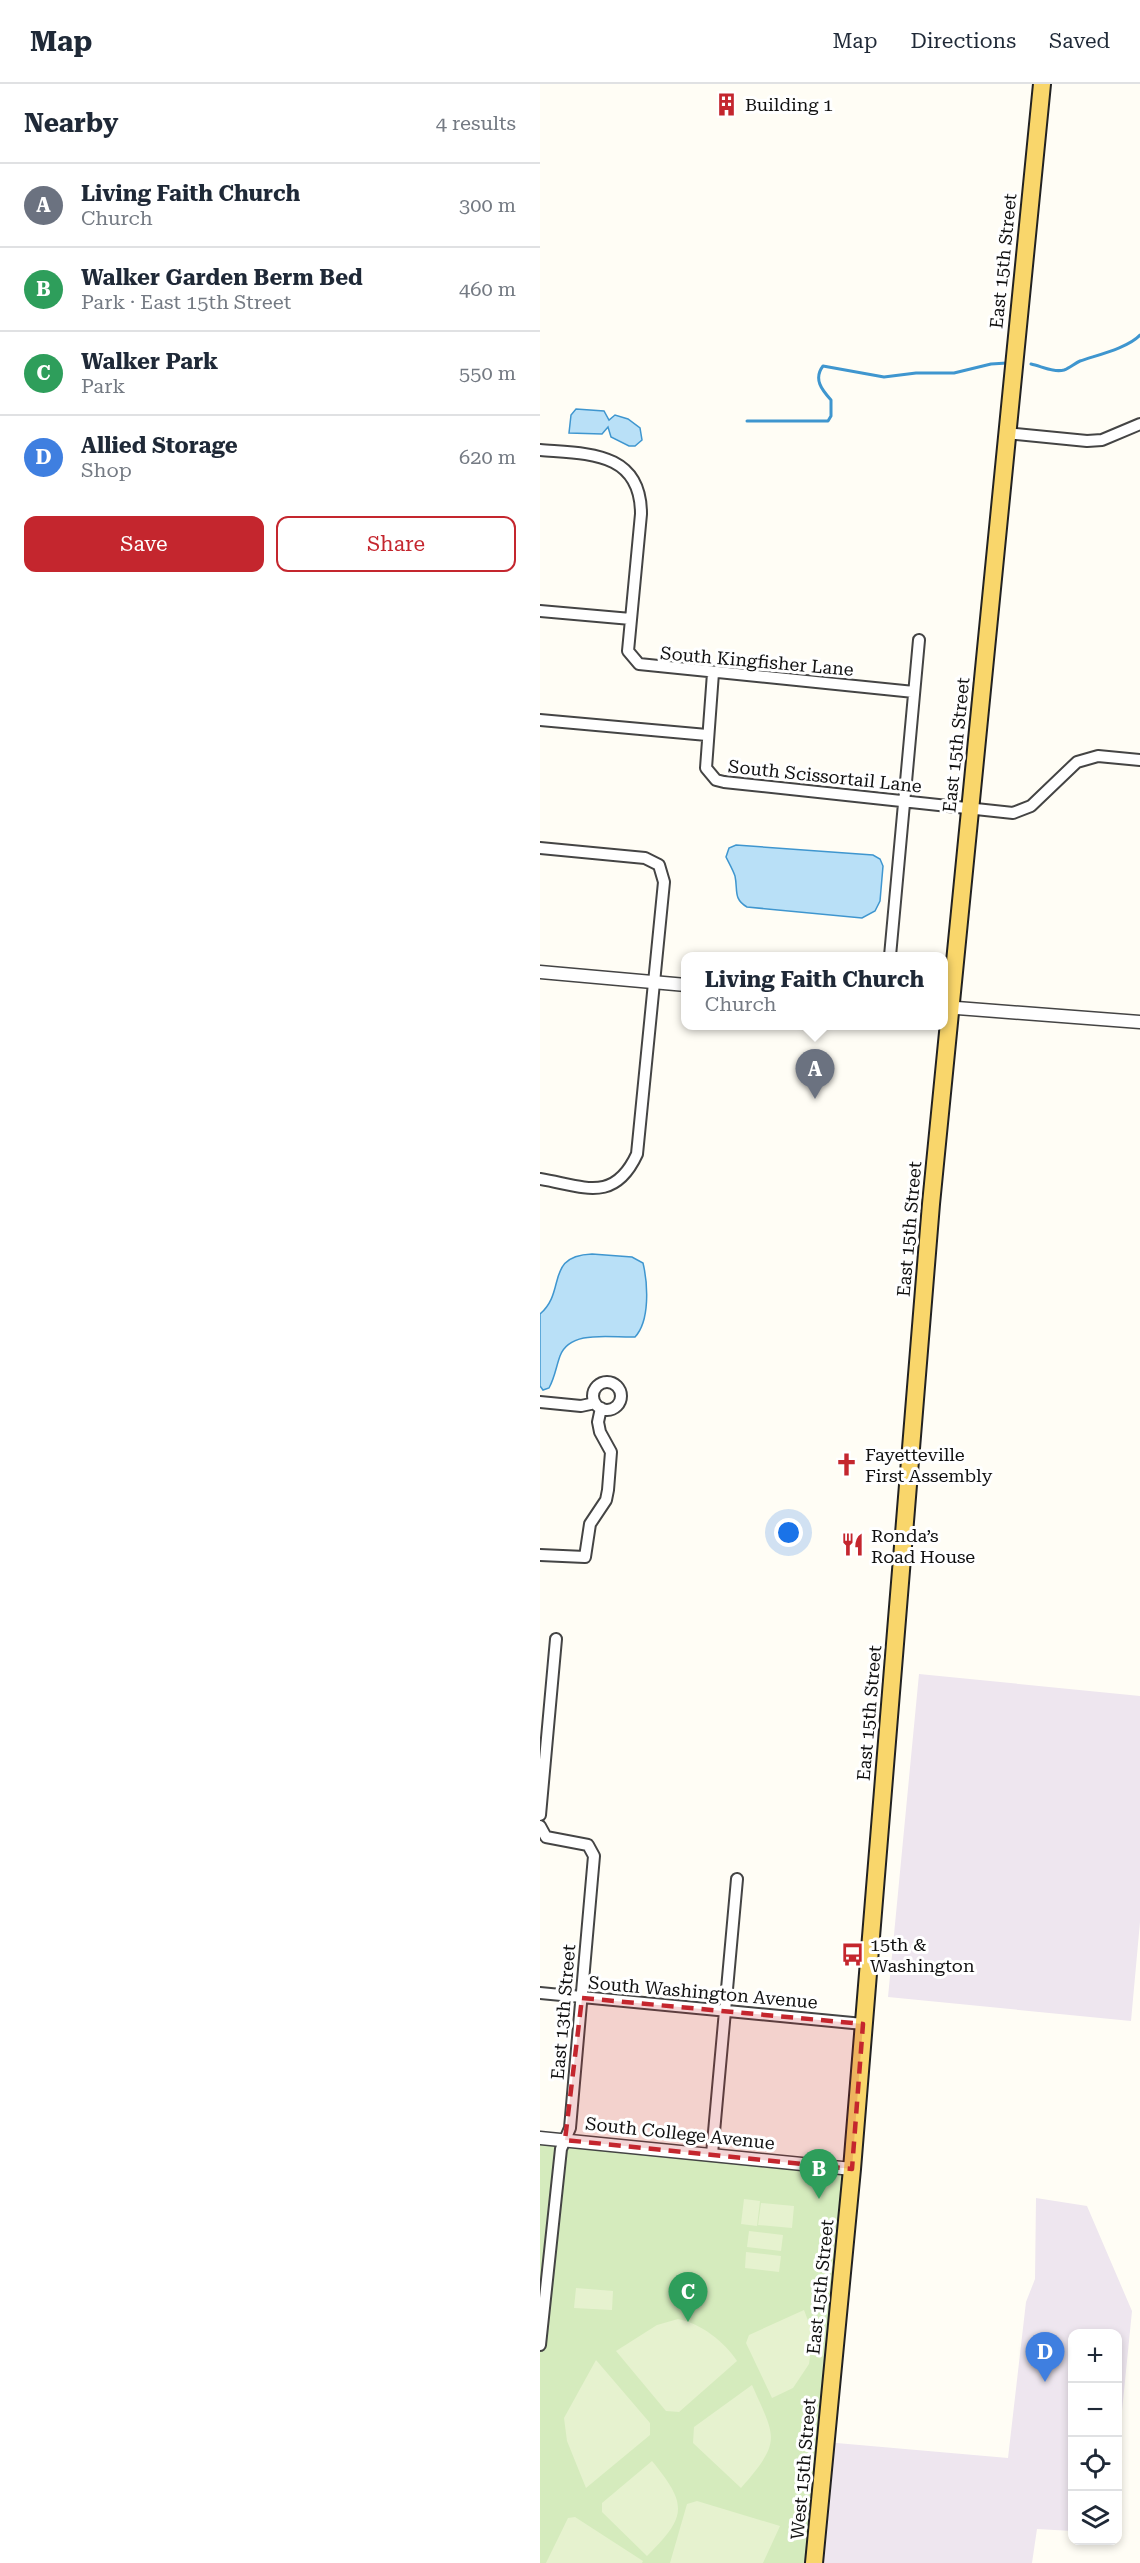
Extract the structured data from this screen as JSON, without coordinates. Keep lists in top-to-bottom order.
{
  "streets": {
    "main road": ["East 15th Street", "West 15th Street"],
    "street": [
      "South Kingfisher Lane",
      "South Scissortail Lane",
      "South Washington Avenue",
      "East 13th Street",
      "South College Avenue"
    ]
  },
  "crossings": [
    ["East 15th Street", "South Scissortail Lane"],
    ["East 15th Street", "South Washington Avenue"],
    ["East 15th Street", "South College Avenue"],
    ["East 15th Street", "West 15th Street"],
    ["South Kingfisher Lane", "South Scissortail Lane"],
    ["South Washington Avenue", "East 13th Street"],
    ["East 13th Street", "South College Avenue"]
  ],
  "places": {
    "building": ["Building 1"],
    "church": ["Fayetteville First Assembly"],
    "restaurant": ["Ronda’s Road House"],
    "bus stop": ["15th & Washington"]
  },
  "page": {
    "header": "Map",
    "nav": ["Map", "Directions", "Saved"],
    "heading": ["Nearby", "4 results"],
    "list": [
      {
        "mark": "A",
        "name": "Living Faith Church",
        "note": "Church",
        "value": "300 m"
      },
      {
        "mark": "B",
        "name": "Walker Garden Berm Bed",
        "note": "Park · East 15th Street",
        "value": "460 m"
      },
      {
        "mark": "C",
        "name": "Walker Park",
        "note": "Park",
        "value": "550 m"
      },
      {
        "mark": "D",
        "name": "Allied Storage",
        "note": "Shop",
        "value": "620 m"
      }
    ],
    "buttons": ["Save", "Share"],
    "popup": ["Living Faith Church", "Church"],
    "pins": [
      "A",
      "B",
      "C",
      "D"
    ],
    "map_buttons": ["+", "−"]
  }
}
